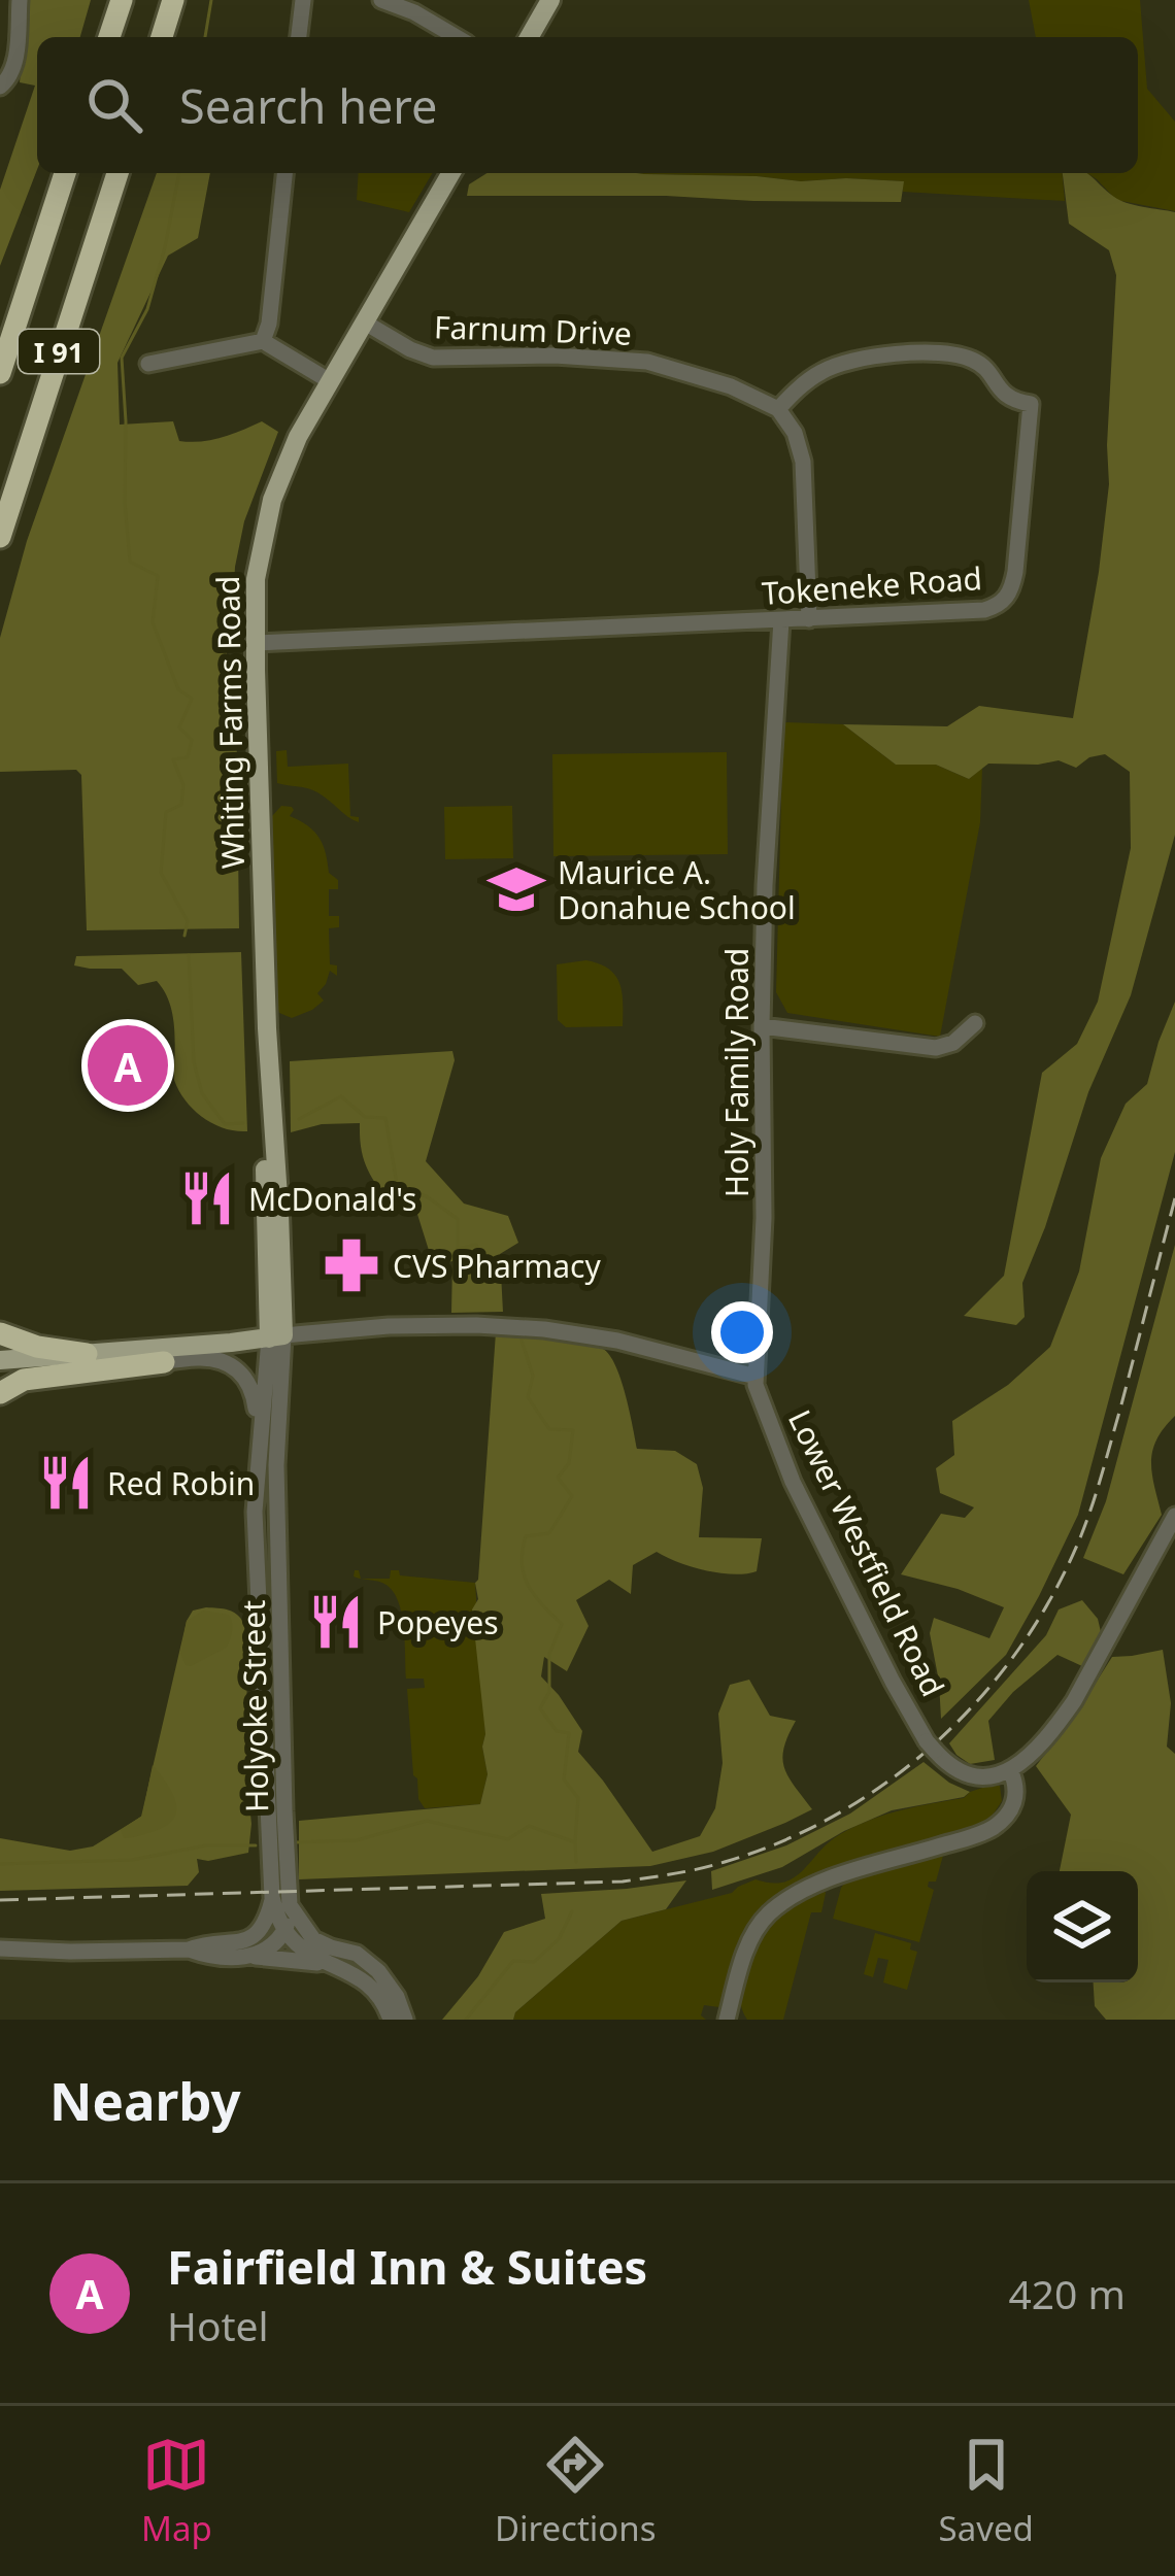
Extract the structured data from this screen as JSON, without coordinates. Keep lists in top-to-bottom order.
{
  "streets": {
    "highway": ["I 91"],
    "main road": ["Whiting Farms Road"],
    "street": [
      "Farnum Drive",
      "Tokeneke Road",
      "Holy Family Road",
      "Lower Westfield Road",
      "Holyoke Street"
    ]
  },
  "crossings": [
    ["Farnum Drive", "Tokeneke Road"],
    ["Farnum Drive", "Whiting Farms Road"],
    ["Tokeneke Road", "Whiting Farms Road"],
    ["Tokeneke Road", "Holy Family Road"],
    ["Whiting Farms Road", "Holyoke Street"],
    ["Holy Family Road", "Lower Westfield Road"]
  ],
  "places": {
    "school or university": ["Maurice A. Donahue School"],
    "restaurant": ["McDonald's", "Red Robin", "Popeyes"],
    "pharmacy": ["CVS Pharmacy"]
  },
  "page": {
    "search": "Search here",
    "pins": "A",
    "heading": "Nearby",
    "list": [
      {
        "mark": "A",
        "name": "Fairfield Inn & Suites",
        "note": "Hotel",
        "value": "420 m"
      }
    ],
    "nav": ["Map", "Directions", "Saved"]
  }
}
